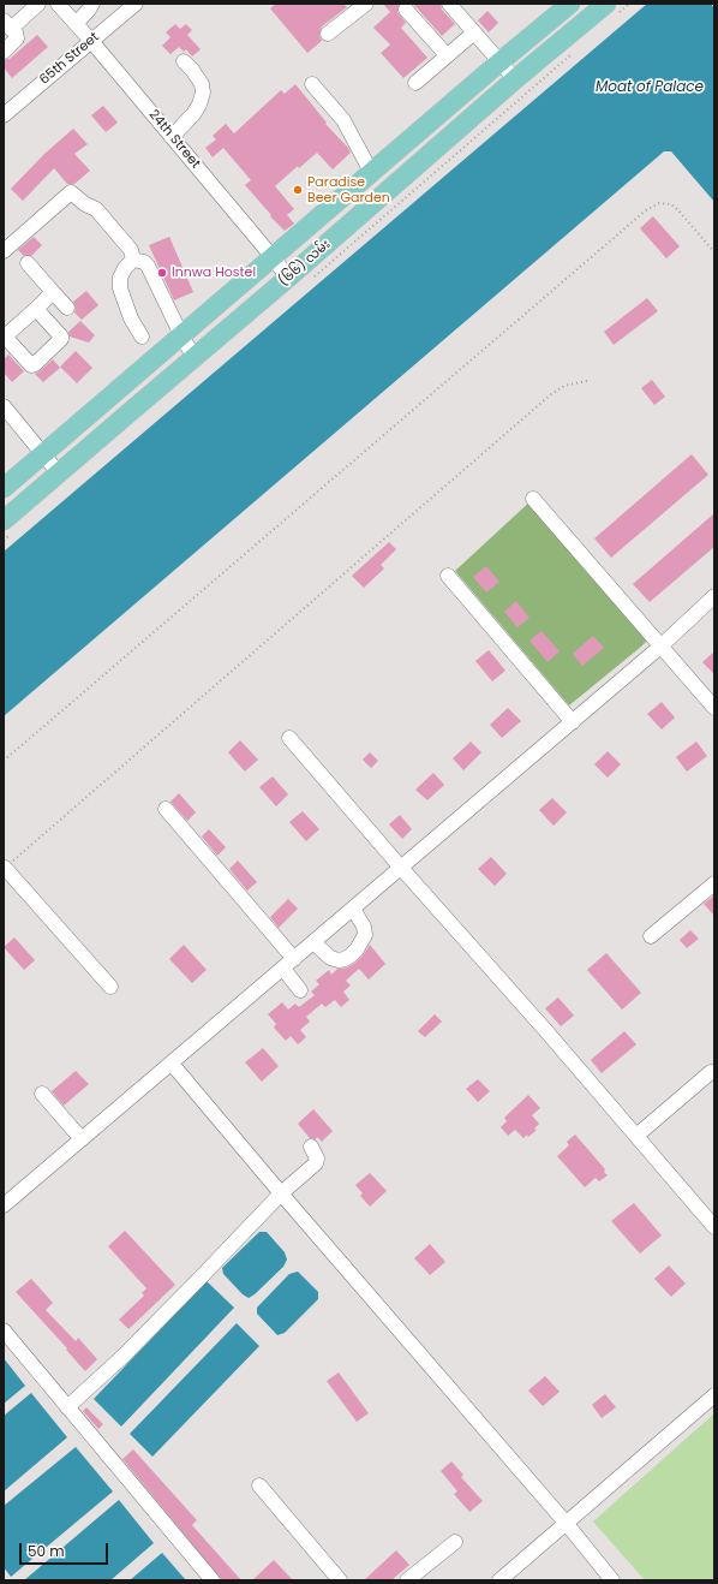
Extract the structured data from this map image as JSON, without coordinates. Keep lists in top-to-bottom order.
{
  "streets": {
    "main road": ["(၆၆) လမ်း"],
    "street": ["65th Street", "24th Street"]
  },
  "crossings": [
    ["65th Street", "24th Street"],
    ["24th Street", "(၆၆) လမ်း"]
  ],
  "water": ["Moat of Palace"],
  "places": ["Paradise Beer Garden", "Innwa Hostel"],
  "scale_bar": "50 m"
}
